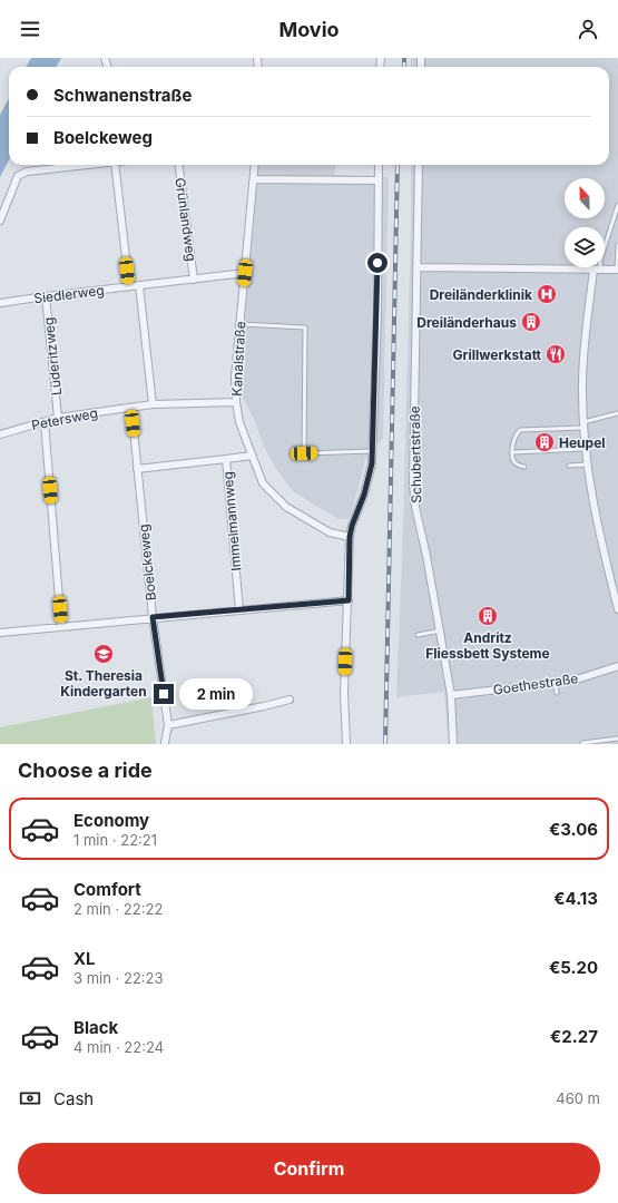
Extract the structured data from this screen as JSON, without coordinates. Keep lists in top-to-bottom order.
{
  "streets": {
    "street": [
      "Grünlandweg",
      "Siedlerweg",
      "Lüderitzweg",
      "Kanalstraße",
      "Petersweg",
      "Schubertstraße",
      "Immelmannweg",
      "Boelckeweg",
      "Goethestraße"
    ]
  },
  "crossings": [
    ["Grünlandweg", "Siedlerweg"],
    ["Siedlerweg", "Lüderitzweg"],
    ["Siedlerweg", "Kanalstraße"],
    ["Lüderitzweg", "Petersweg"],
    ["Kanalstraße", "Petersweg"],
    ["Kanalstraße", "Immelmannweg"],
    ["Petersweg", "Boelckeweg"],
    ["Schubertstraße", "Goethestraße"]
  ],
  "places": {
    "hospital": ["Dreiländerklinik"],
    "building": ["Dreiländerhaus", "Heupel", "Andritz Fliessbett Systeme"],
    "restaurant": ["Grillwerkstatt"],
    "school or university": ["St. Theresia Kindergarten"]
  },
  "north": "top",
  "page": {
    "header": "Movio",
    "banner": ["Schwanenstraße", "Boelckeweg"],
    "bubble": "2 min",
    "heading": "Choose a ride",
    "list": [
      {
        "name": "Economy",
        "note": "1 min · 22:21",
        "value": "€3.06"
      },
      {
        "name": "Comfort",
        "note": "2 min · 22:22",
        "value": "€4.13"
      },
      {
        "name": "XL",
        "note": "3 min · 22:23",
        "value": "€5.20"
      },
      {
        "name": "Black",
        "note": "4 min · 22:24",
        "value": "€2.27"
      }
    ],
    "pay": ["Cash", "460 m"],
    "buttons": "Confirm"
  }
}
